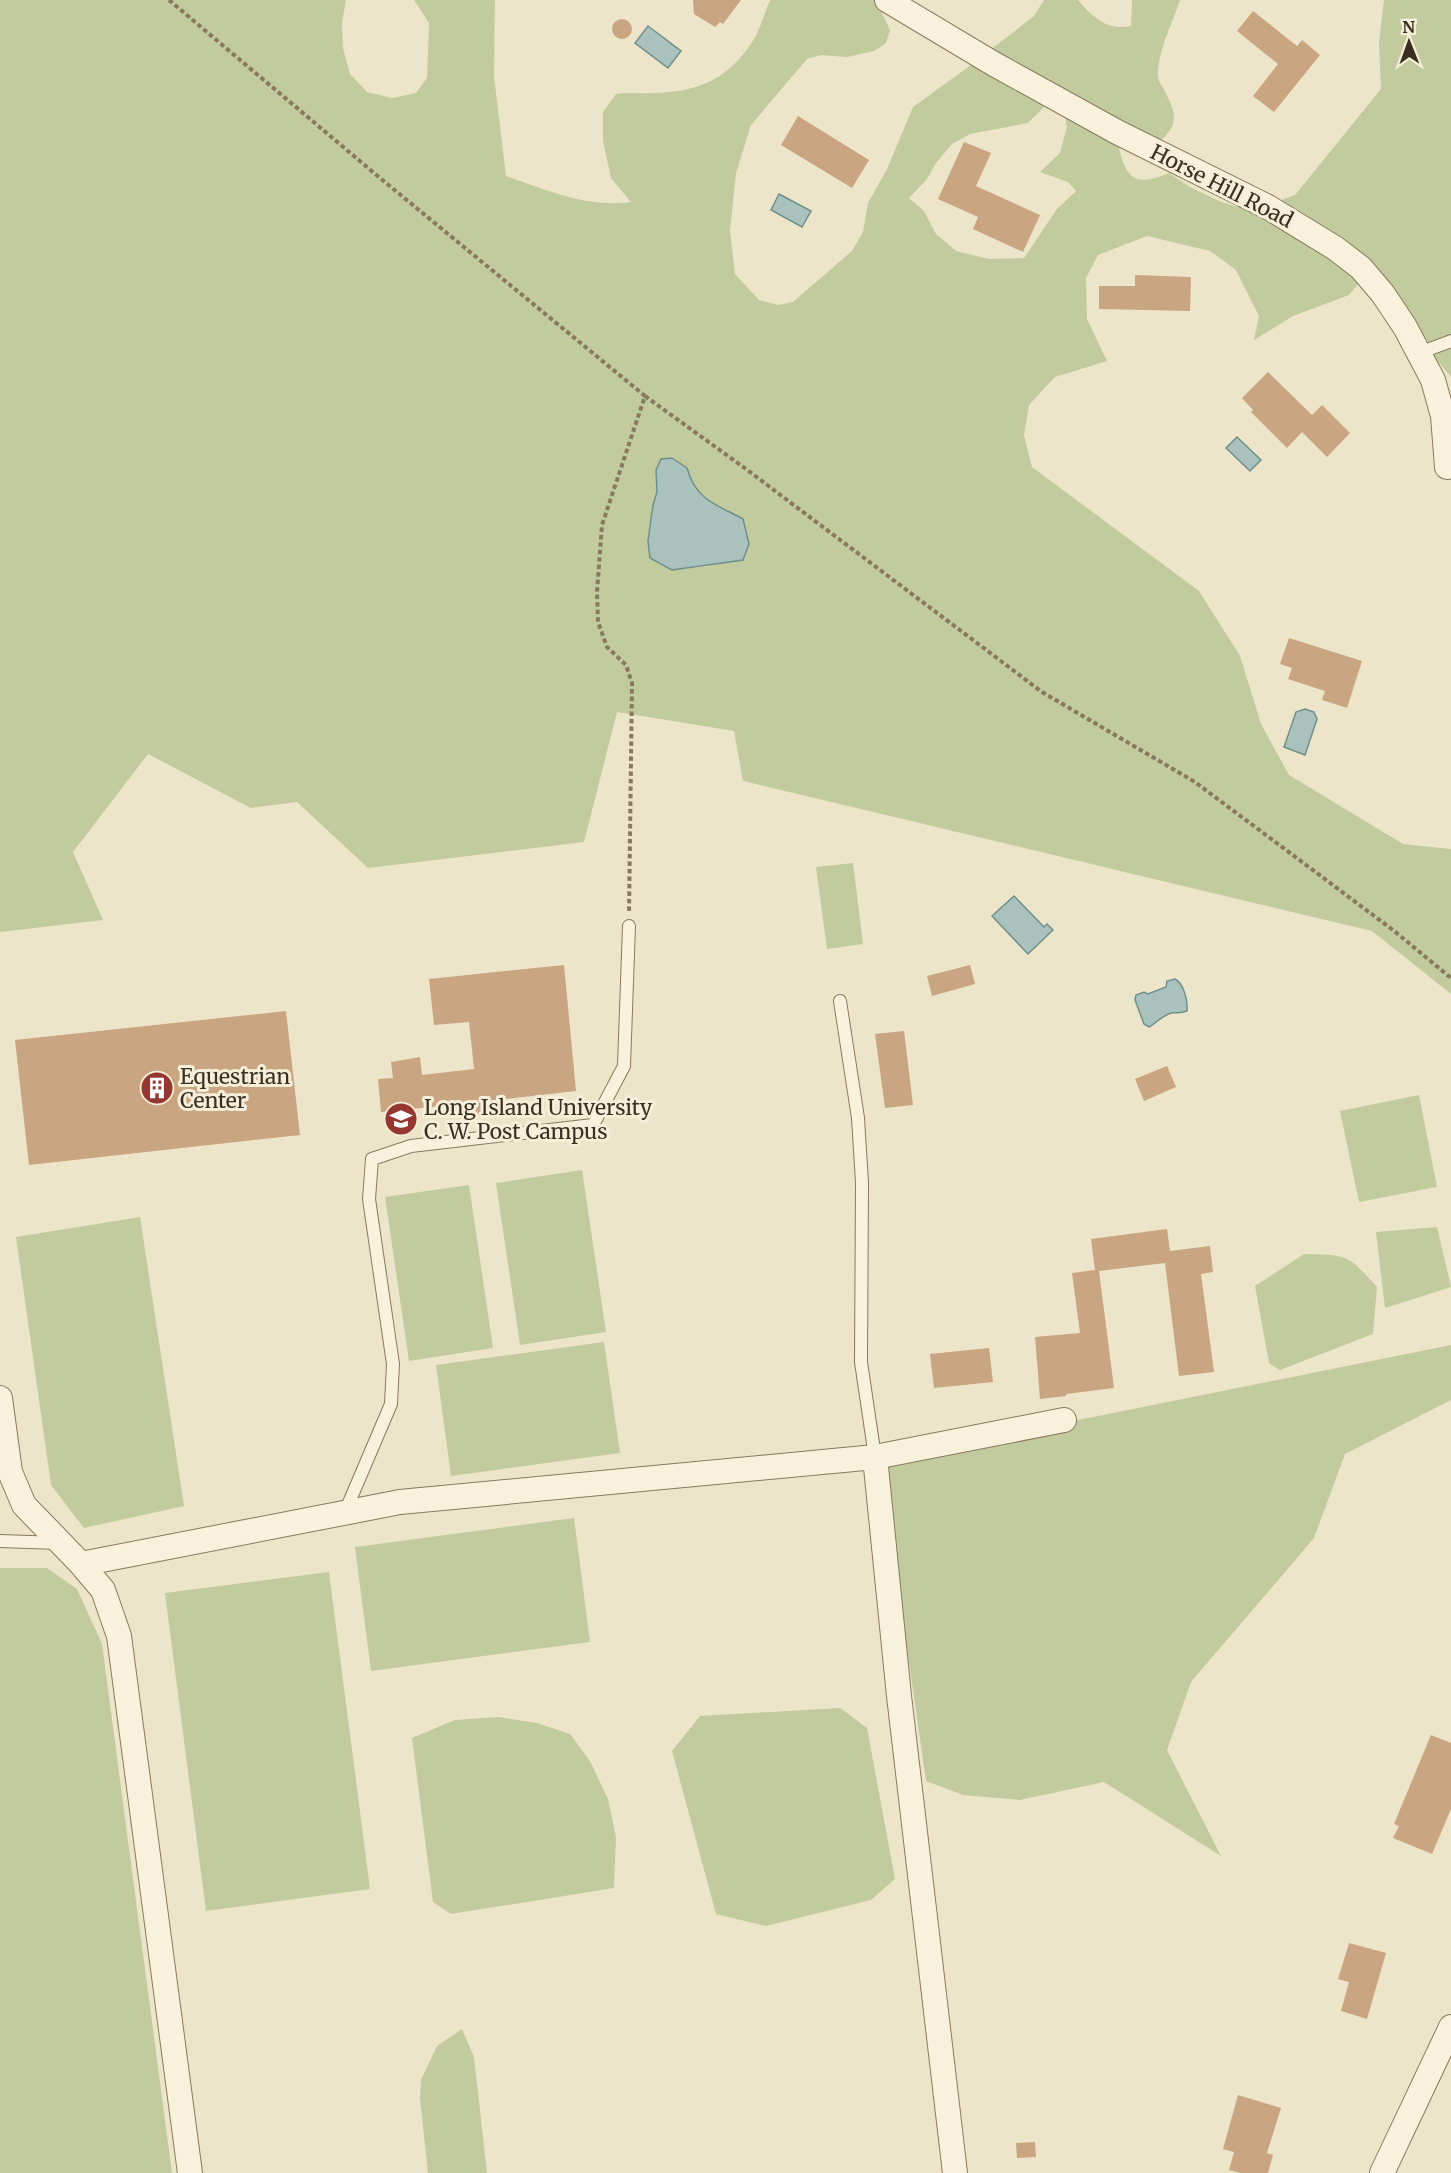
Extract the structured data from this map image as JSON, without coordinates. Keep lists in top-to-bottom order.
{
  "streets": {
    "street": ["Horse Hill Road"]
  },
  "places": {
    "building": ["Equestrian Center"],
    "school or university": ["Long Island University C. W. Post Campus"]
  },
  "north": "top"
}
